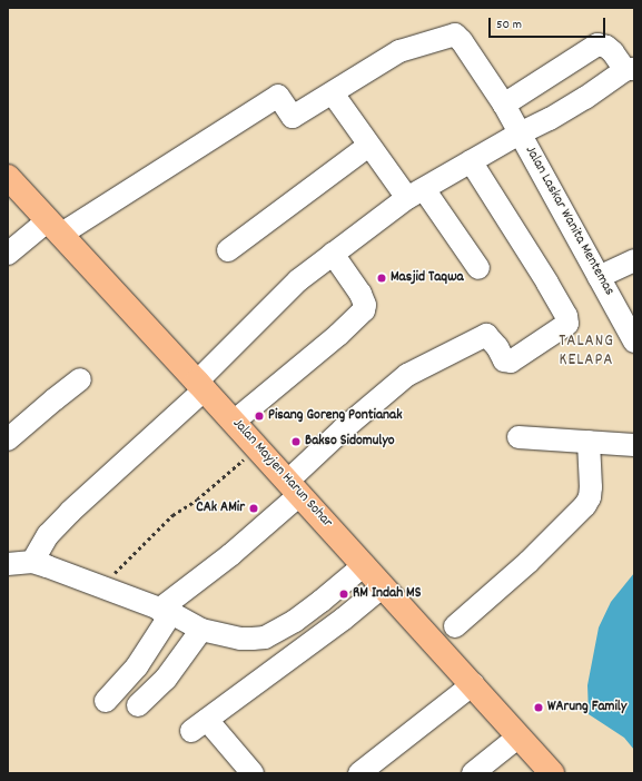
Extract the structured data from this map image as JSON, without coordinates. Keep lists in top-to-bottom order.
{
  "streets": {
    "main road": ["Jalan Mayjen Harun Sohar"],
    "street": ["Jalan Laskar Wanita Mentemas"]
  },
  "crossings": [
    ["Jalan Laskar Wanita Mentemas", "Jalan Mayjen Harun Sohar"]
  ],
  "districts": ["TALANG KELAPA"],
  "places": [
    "Masjid Taqwa",
    "Pisang Goreng Pontianak",
    "Bakso Sidomulyo",
    "CAk AMir",
    "RM Indah MS",
    "WArung Family"
  ],
  "scale_bar": "50 m"
}
